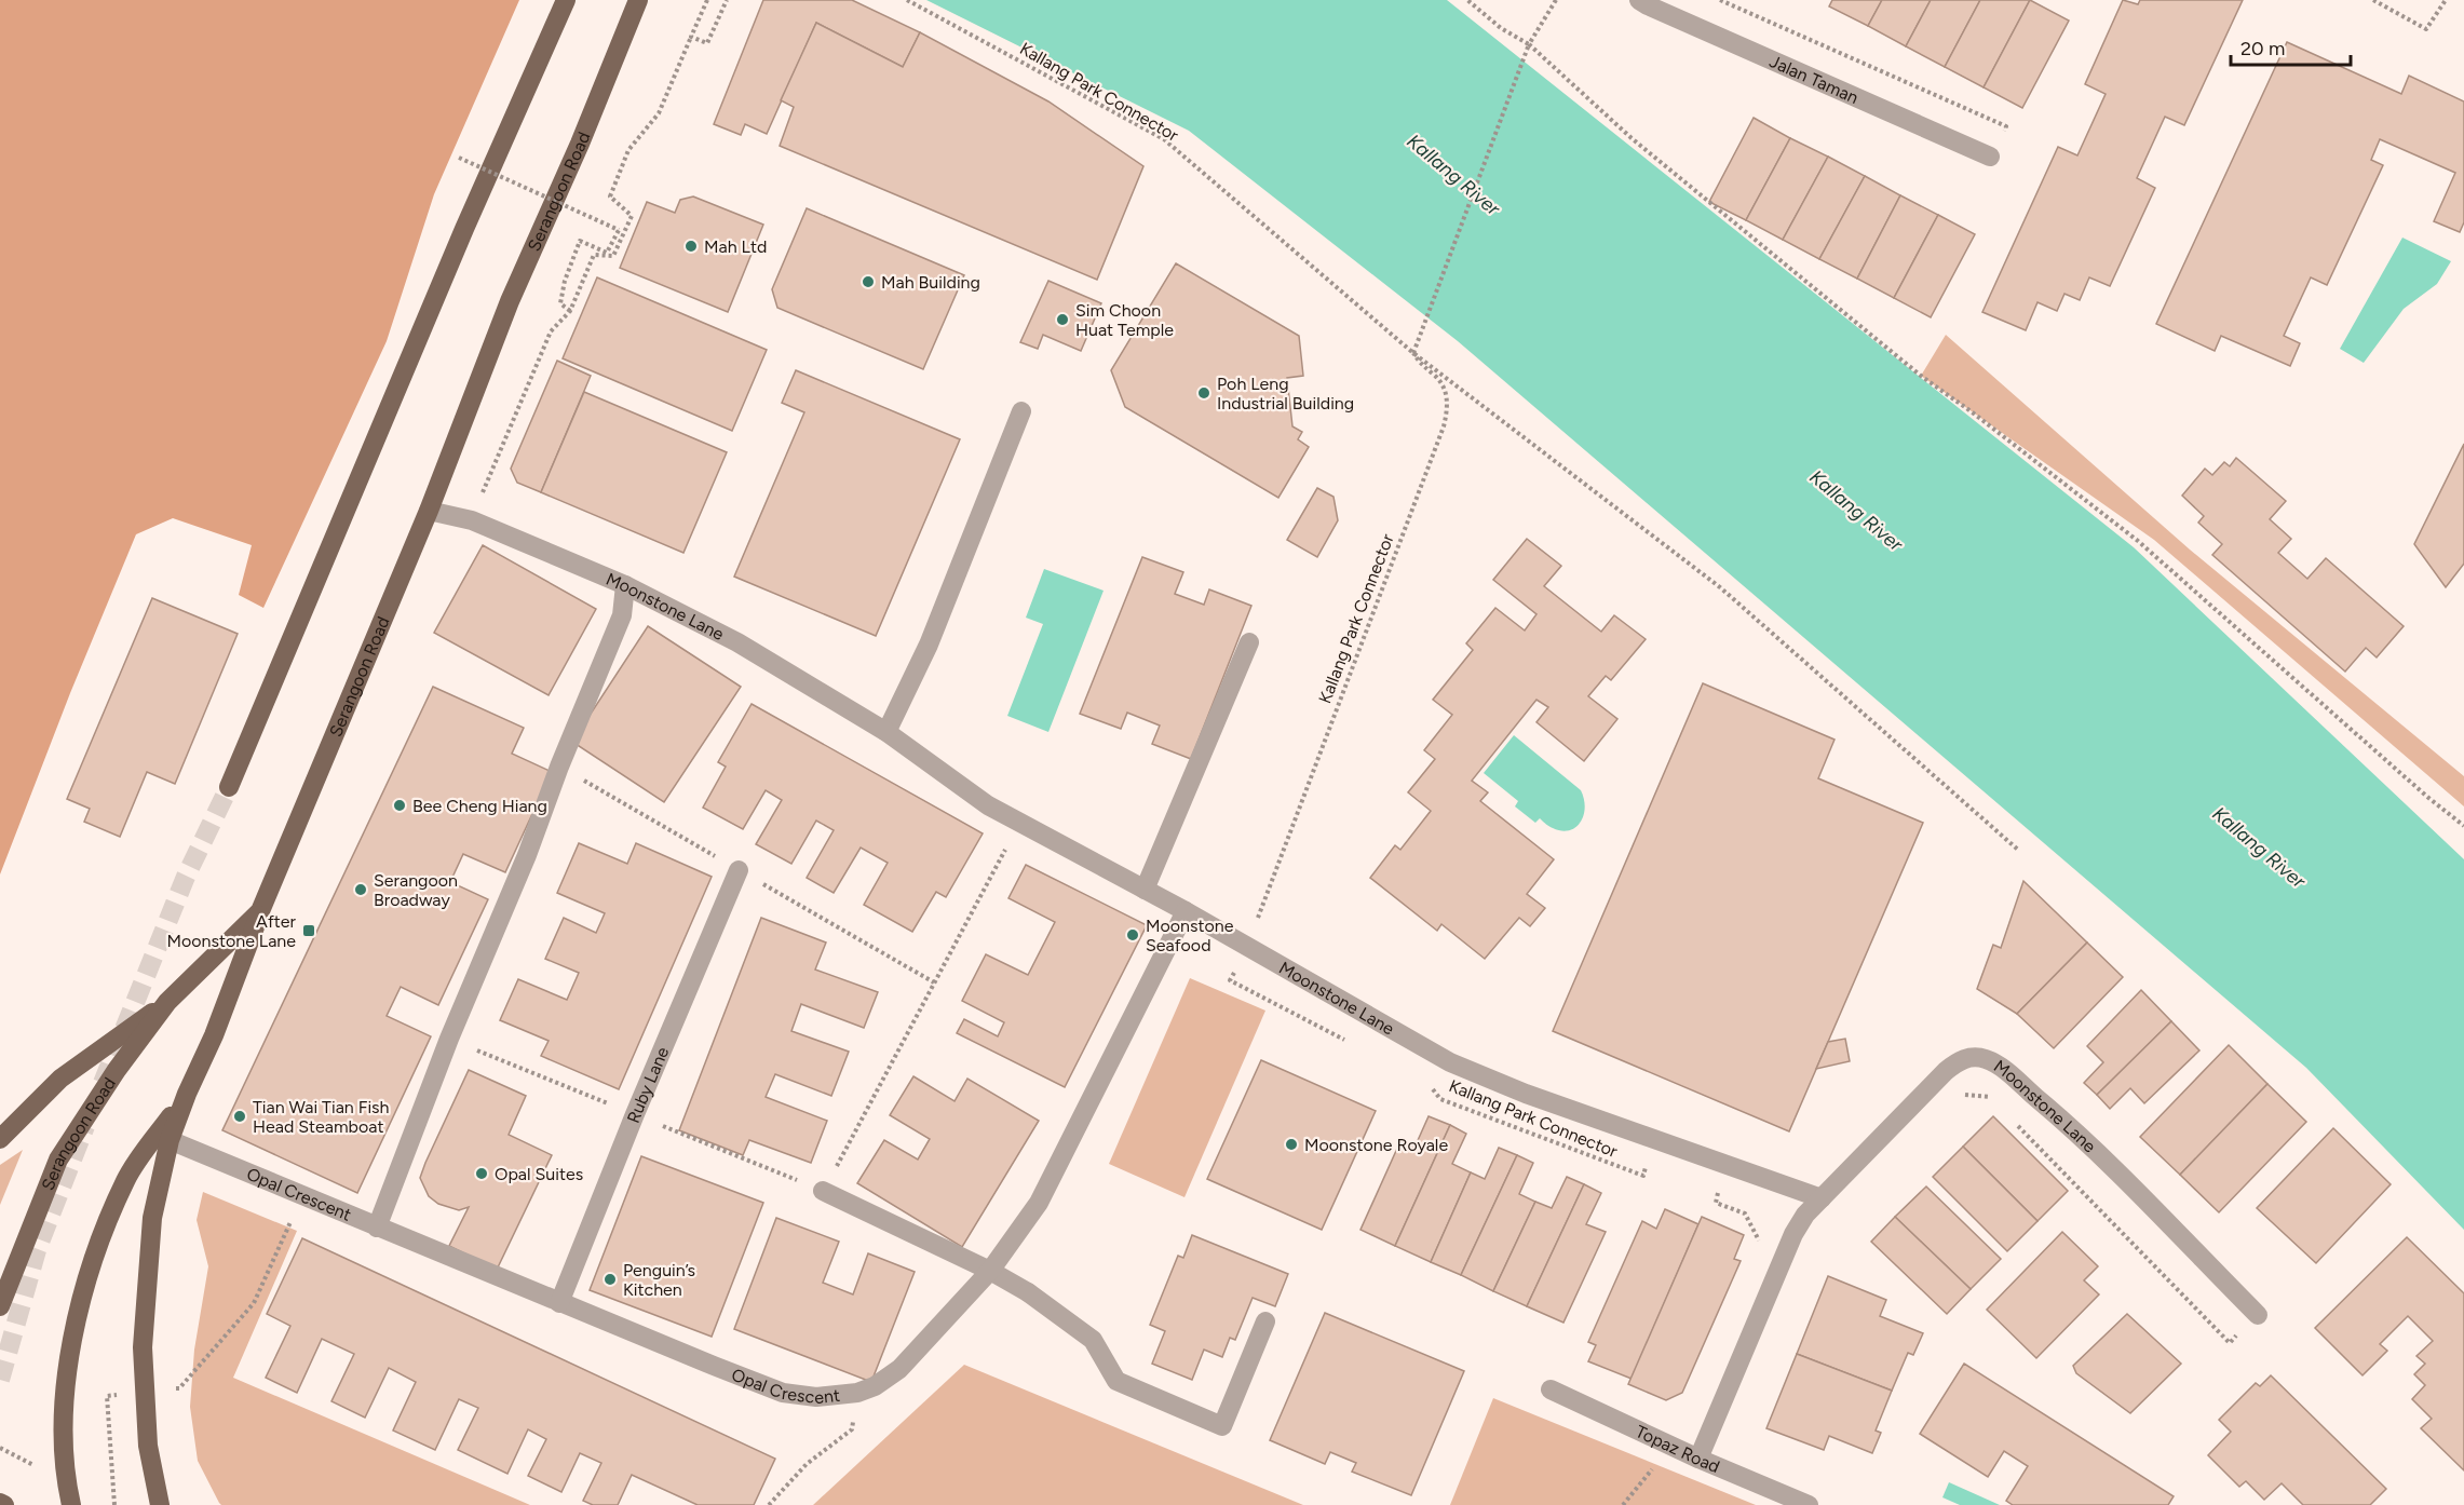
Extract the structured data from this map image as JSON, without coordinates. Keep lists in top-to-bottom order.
{
  "streets": {
    "main road": ["Serangoon Road"],
    "street": [
      "Jalan Taman",
      "Moonstone Lane",
      "Ruby Lane",
      "Opal Crescent",
      "Topaz Road"
    ],
    "path": ["Kallang Park Connector"]
  },
  "crossings": [
    ["Kallang Park Connector", "Moonstone Lane"],
    ["Serangoon Road", "Moonstone Lane"],
    ["Moonstone Lane", "Opal Crescent"],
    ["Moonstone Lane", "Topaz Road"],
    ["Ruby Lane", "Opal Crescent"]
  ],
  "water": ["Kallang River"],
  "places": {
    "other": [
      "Mah Ltd",
      "Mah Building",
      "Sim Choon Huat Temple",
      "Poh Leng Industrial Building",
      "Bee Cheng Hiang",
      "Serangoon Broadway",
      "Moonstone Seafood",
      "Tian Wai Tian Fish Head Steamboat",
      "Moonstone Royale",
      "Opal Suites",
      "Penguin’s Kitchen"
    ],
    "transit": ["After Moonstone Lane"]
  },
  "scale_bar": "20 m"
}
